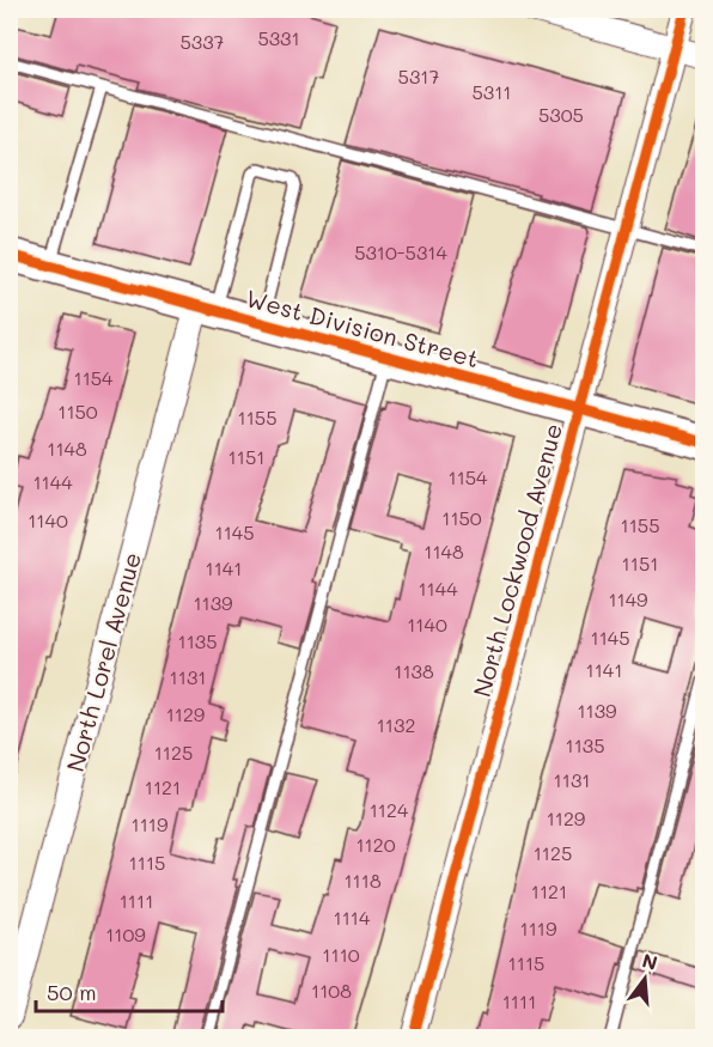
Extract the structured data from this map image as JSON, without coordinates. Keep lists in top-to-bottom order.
{
  "streets": {
    "main road": ["West Division Street"],
    "street": ["North Lockwood Avenue", "North Lorel Avenue"]
  },
  "crossings": [
    ["West Division Street", "North Lockwood Avenue"],
    ["West Division Street", "North Lorel Avenue"]
  ],
  "house_numbers": [
    "5331",
    "5337",
    "5317",
    "5311",
    "5305",
    "5310-5314",
    "1154",
    "1150",
    "1155",
    "1148",
    "1151",
    "1154",
    "1144",
    "1150",
    "1140",
    "1155",
    "1145",
    "1148",
    "1151",
    "1141",
    "1144",
    "1149",
    "1139",
    "1140",
    "1145",
    "1135",
    "1141",
    "1138",
    "1131",
    "1139",
    "1129",
    "1132",
    "1135",
    "1125",
    "1131",
    "1121",
    "1124",
    "1129",
    "1119",
    "1120",
    "1125",
    "1115",
    "1118",
    "1121",
    "1111",
    "1114",
    "1119",
    "1109",
    "1110",
    "1115",
    "1108",
    "1111"
  ],
  "scale_bar": "50 m",
  "north": "top"
}
